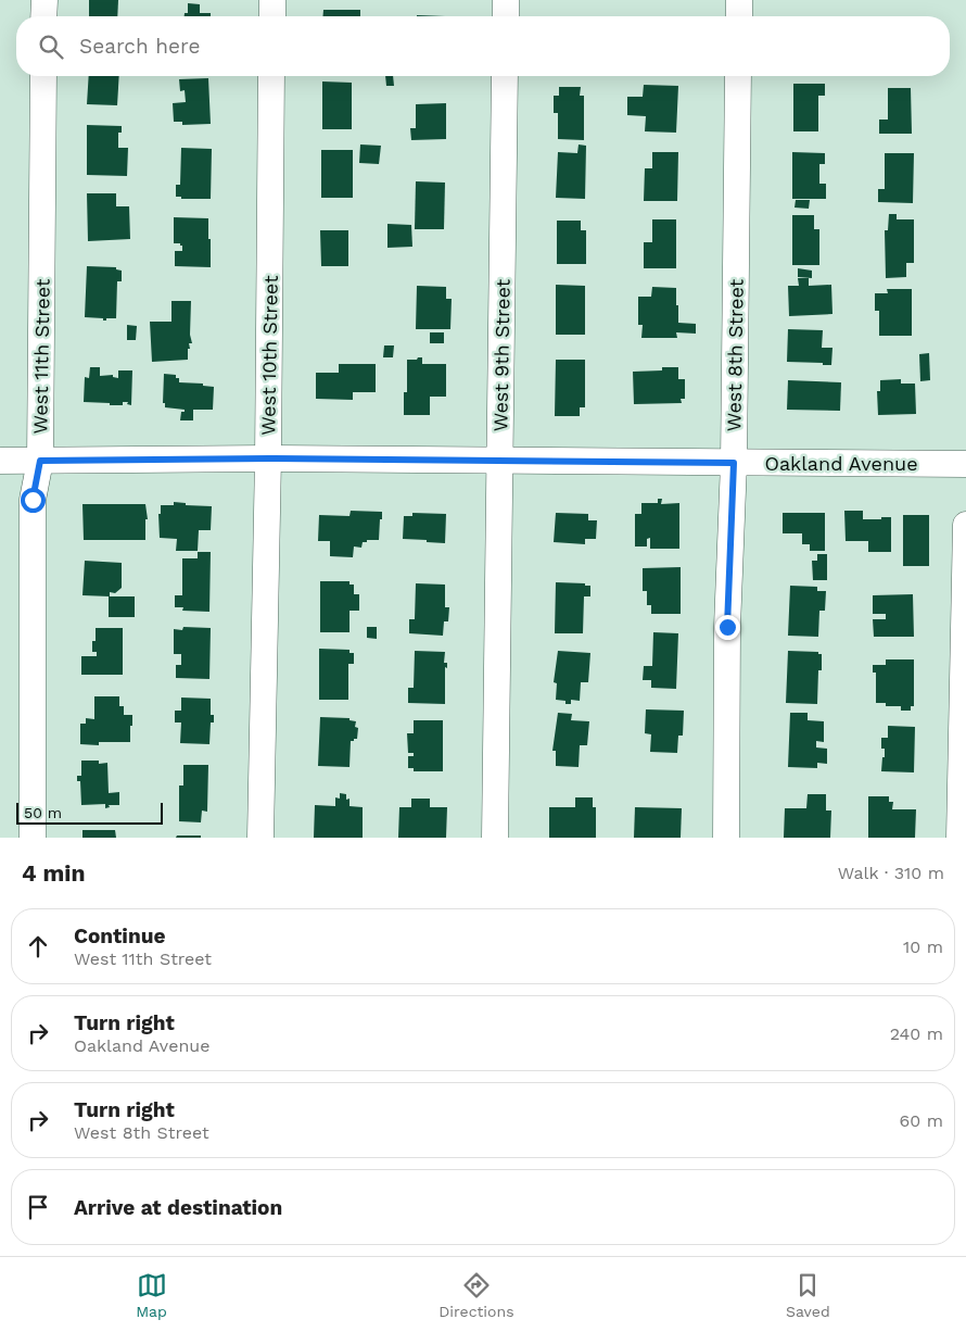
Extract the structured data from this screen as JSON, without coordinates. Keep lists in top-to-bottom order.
{
  "streets": {
    "street": [
      "West 10th Street",
      "West 9th Street",
      "West 8th Street",
      "West 11th Street",
      "Oakland Avenue"
    ]
  },
  "crossings": [
    ["West 10th Street", "Oakland Avenue"],
    ["West 9th Street", "Oakland Avenue"],
    ["West 8th Street", "Oakland Avenue"],
    ["West 11th Street", "Oakland Avenue"]
  ],
  "scale_bar": "50 m",
  "page": {
    "search": "Search here",
    "scale": "50 m",
    "heading": ["4 min", "Walk · 310 m"],
    "list": [
      ["Continue", "West 11th Street", "10 m"],
      ["Turn right", "Oakland Avenue", "240 m"],
      ["Turn right", "West 8th Street", "60 m"],
      "Arrive at destination"
    ],
    "nav": ["Map", "Directions", "Saved"]
  }
}
